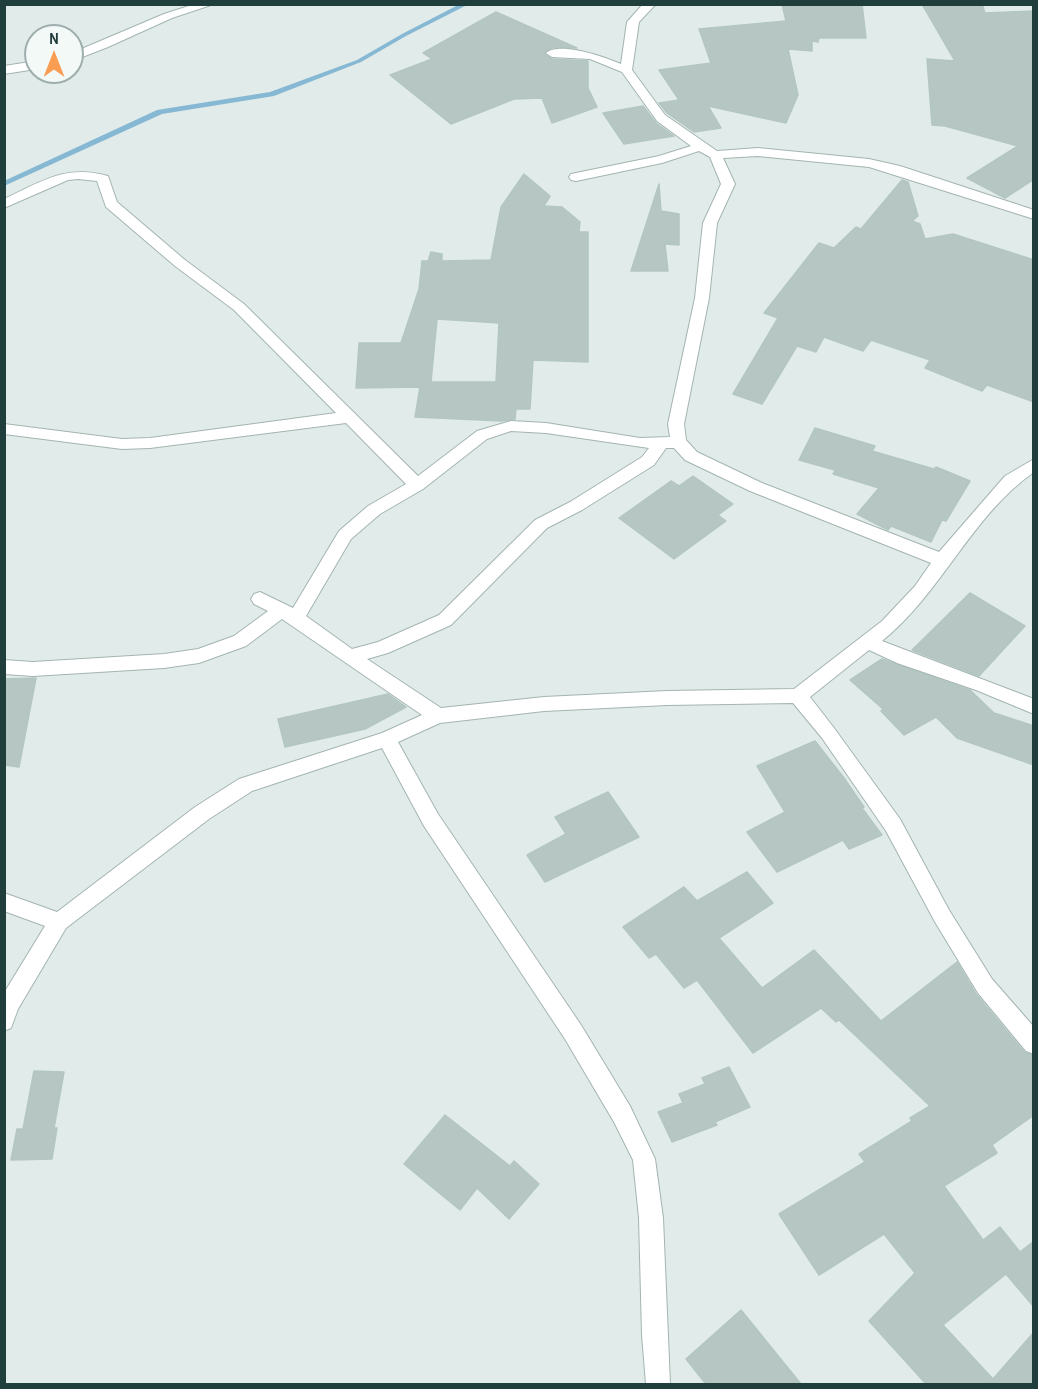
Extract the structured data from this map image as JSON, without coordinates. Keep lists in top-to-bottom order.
{
  "north": "top"
}
